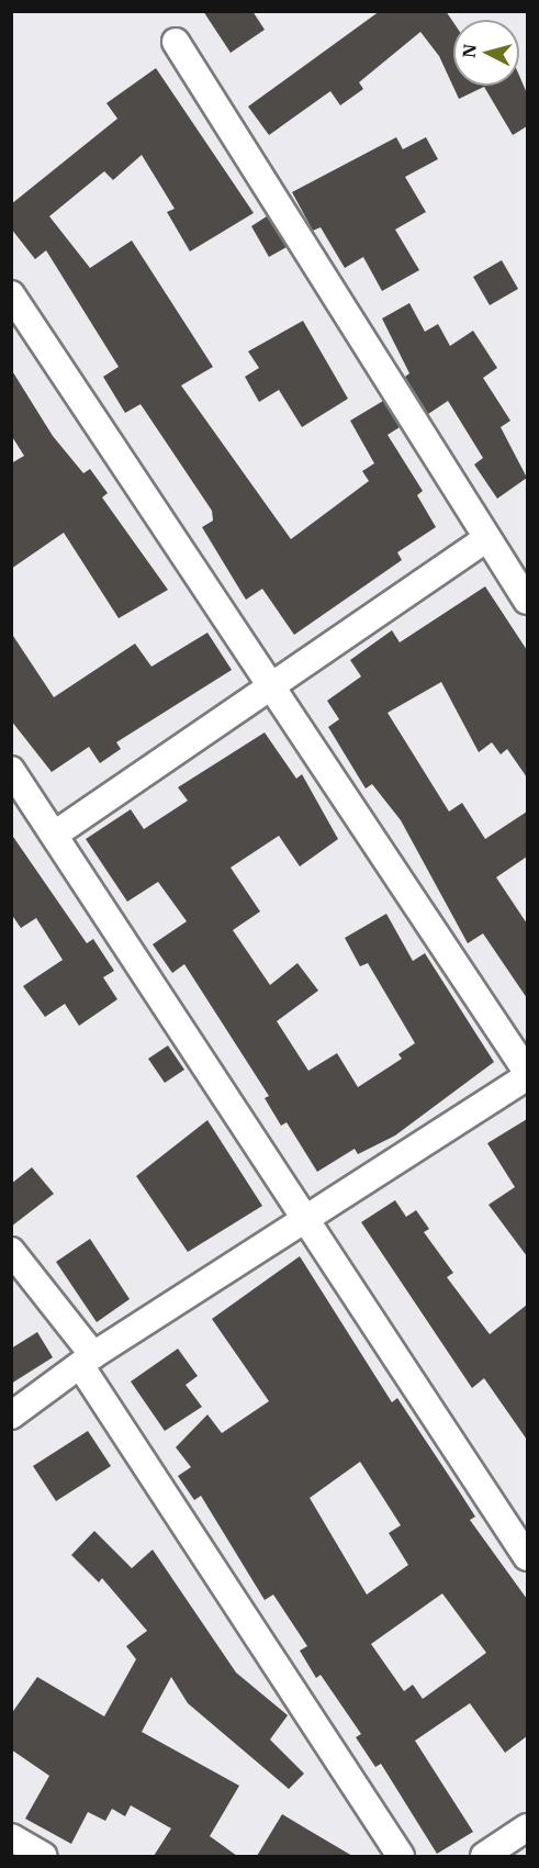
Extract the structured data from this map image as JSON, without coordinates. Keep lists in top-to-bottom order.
{
  "north": "left"
}
